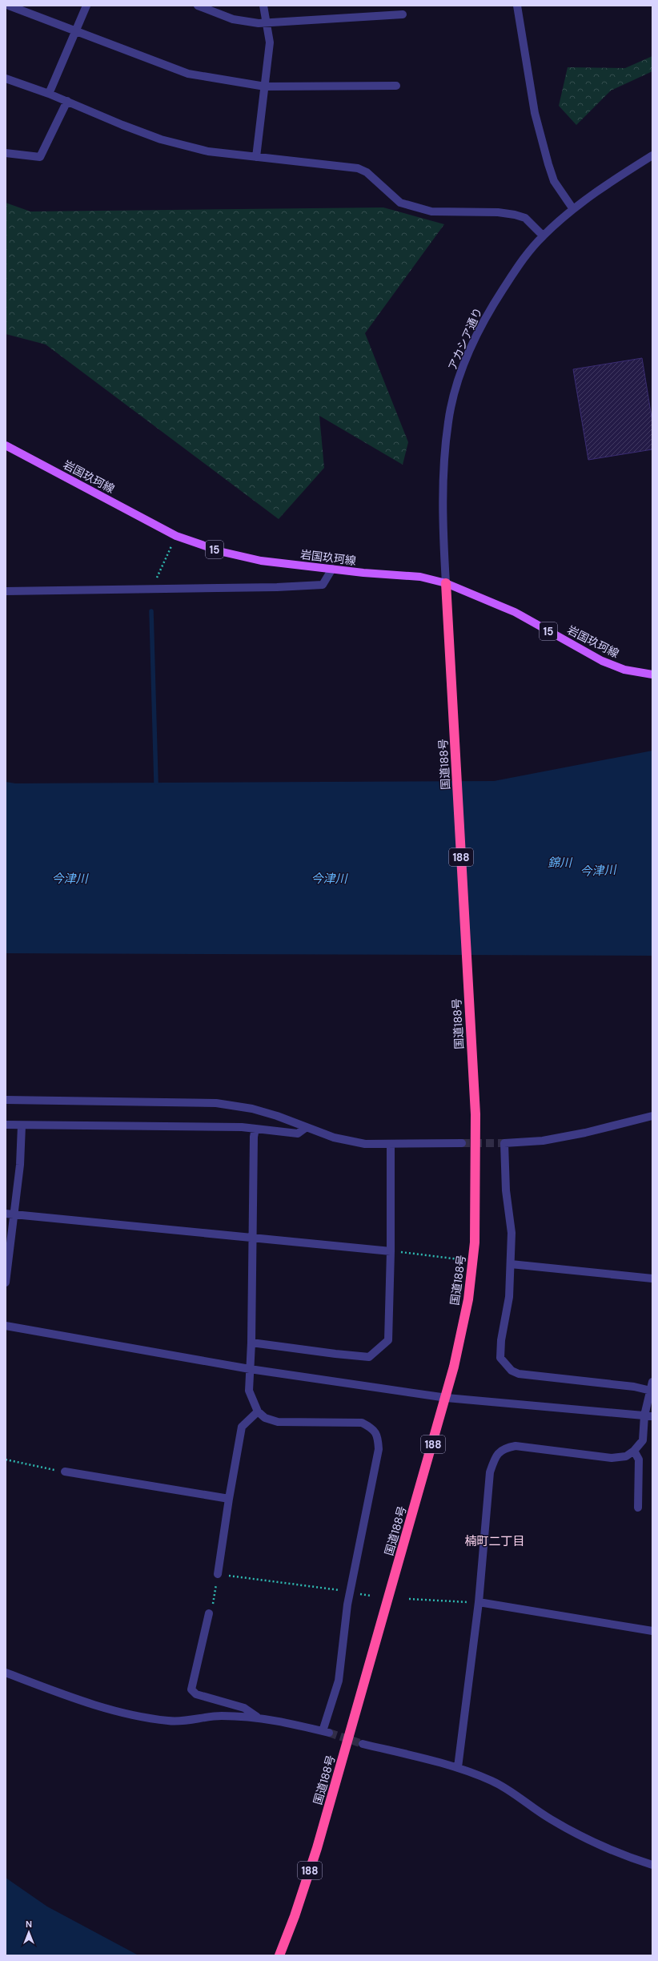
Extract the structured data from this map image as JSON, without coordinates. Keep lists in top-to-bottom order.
{
  "streets": {
    "highway": ["国道188号", "188"],
    "main road": ["岩国玖珂線", "15"],
    "street": ["アカシア通り"]
  },
  "crossings": [
    ["アカシア通り", "岩国玖珂線"],
    ["アカシア通り", "国道188号"],
    ["岩国玖珂線", "国道188号"]
  ],
  "districts": ["楠町二丁目"],
  "water": ["錦川", "今津川"],
  "north": "top"
}
